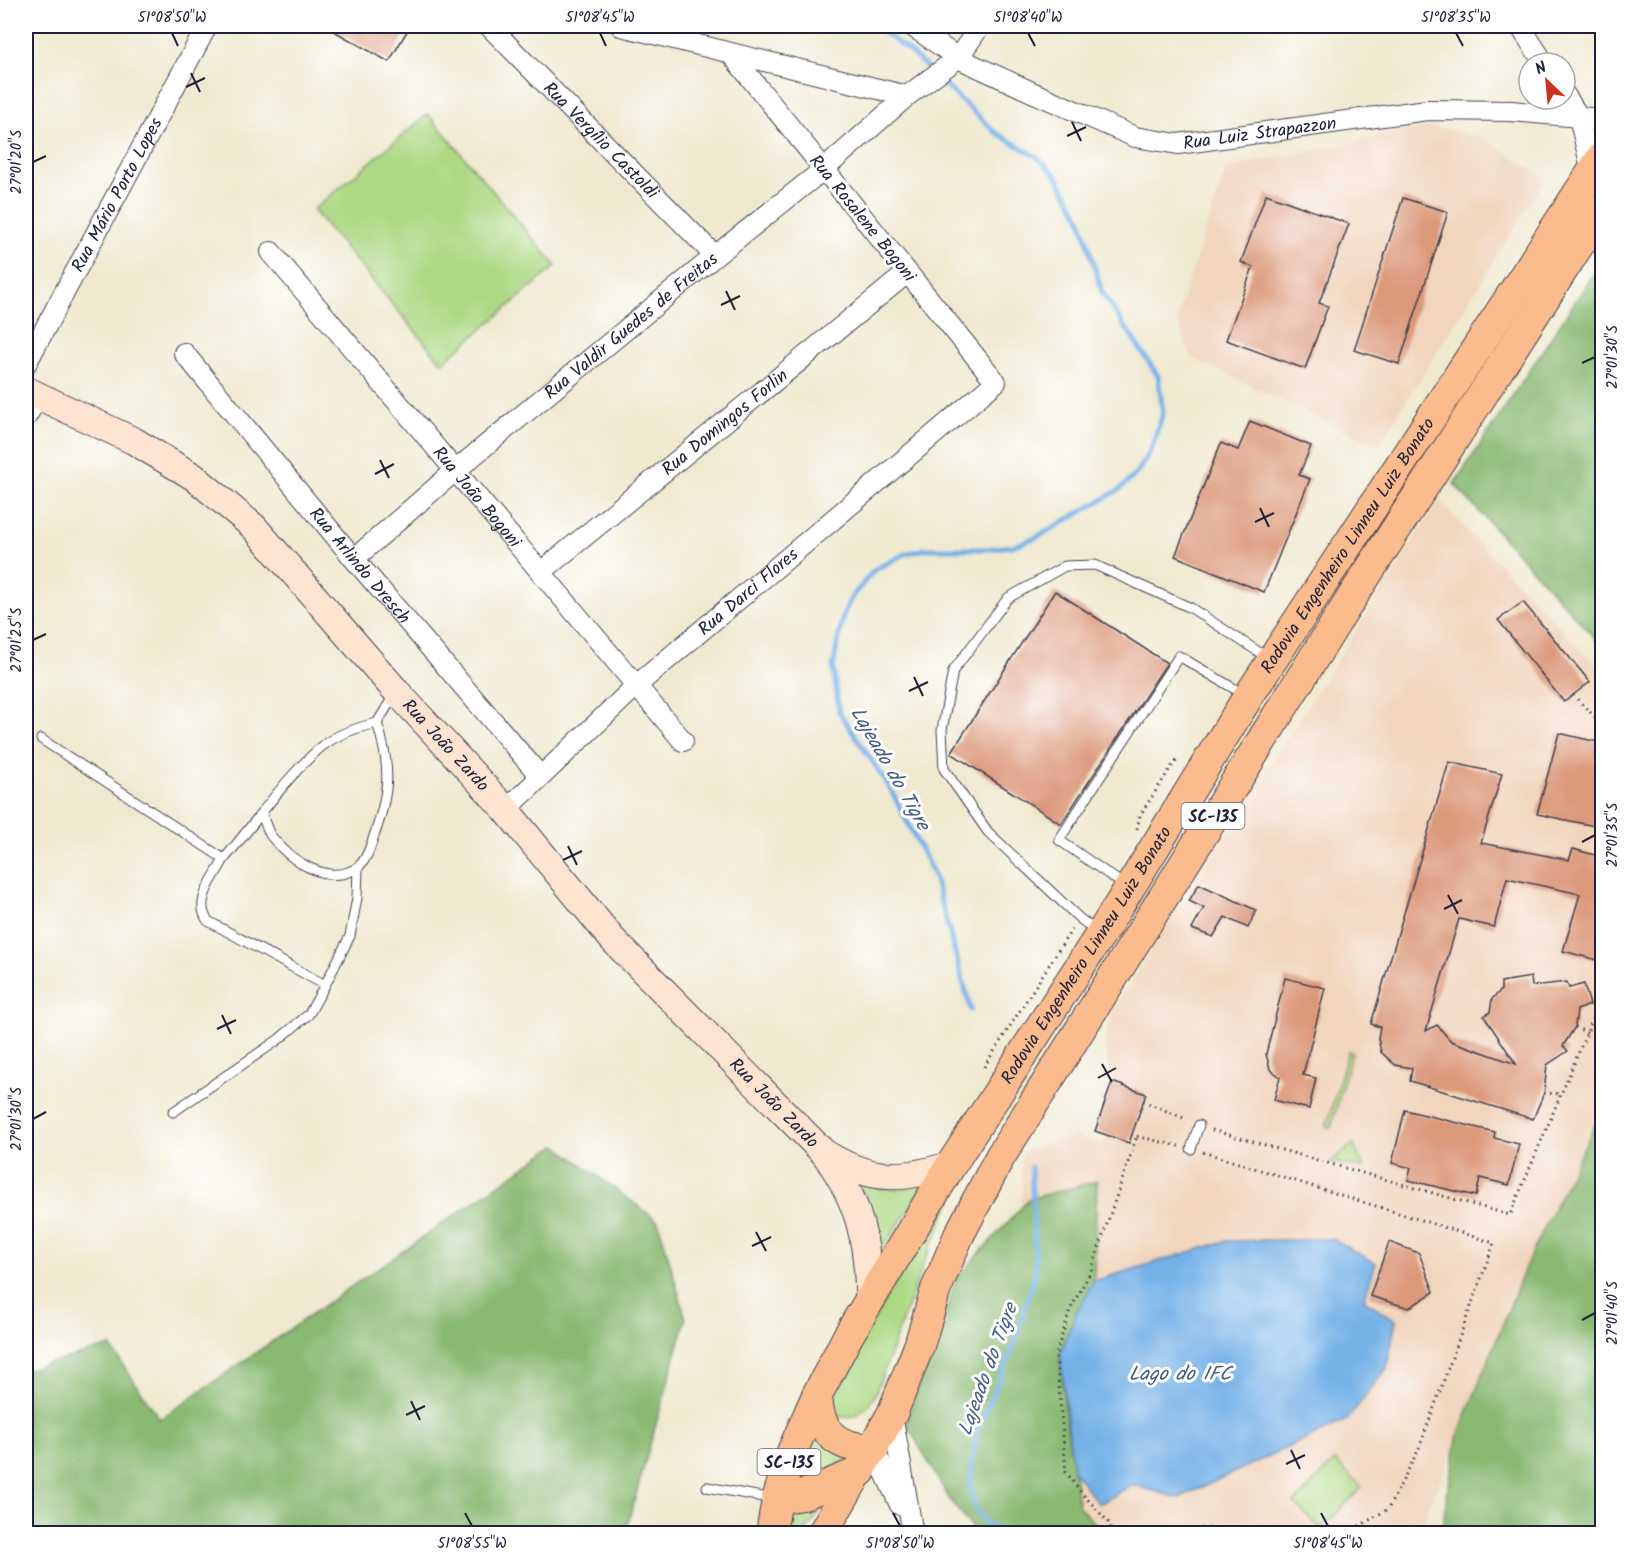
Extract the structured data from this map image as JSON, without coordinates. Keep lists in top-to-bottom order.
{
  "streets": {
    "main road": ["Rodovia Engenheiro Linneu Luiz Bonato", "Rua João Zardo", "SC-135"],
    "street": [
      "Rua Luiz Strapazzon",
      "Rua Vergílio Castoldi",
      "Rua Mário Porto Lopes",
      "Rua Rosalene Bogoni",
      "Rua Valdir Guedes de Freitas",
      "Rua Domingos Forlin",
      "Rua João Bogoni",
      "Rua Arlindo Dresch",
      "Rua Darci Flores"
    ]
  },
  "crossings": [
    ["Rua Luiz Strapazzon", "Rua Valdir Guedes de Freitas"],
    ["Rua Vergílio Castoldi", "Rua Valdir Guedes de Freitas"],
    ["Rua Rosalene Bogoni", "Rua Valdir Guedes de Freitas"],
    ["Rua Rosalene Bogoni", "Rua Domingos Forlin"],
    ["Rua Rosalene Bogoni", "Rua Darci Flores"],
    ["Rua Valdir Guedes de Freitas", "Rua João Bogoni"],
    ["Rua Valdir Guedes de Freitas", "Rua Arlindo Dresch"],
    ["Rua Domingos Forlin", "Rua João Bogoni"],
    ["Rua João Bogoni", "Rua Darci Flores"],
    ["Rodovia Engenheiro Linneu Luiz Bonato", "Rua João Zardo"],
    ["Rua Arlindo Dresch", "Rua Darci Flores"],
    ["Rua Darci Flores", "Rua João Zardo"]
  ],
  "water": ["Lajeado do Tigre", "Lago do IFC"],
  "north": "top left",
  "coordinates": [
    "51°08'50\"W",
    "51°08'45\"W",
    "51°08'40\"W",
    "51°08'35\"W",
    "27°01'20\"S",
    "27°01'30\"S",
    "27°01'25\"S",
    "27°01'35\"S",
    "27°01'40\"S",
    "51°08'55\"W"
  ]
}
